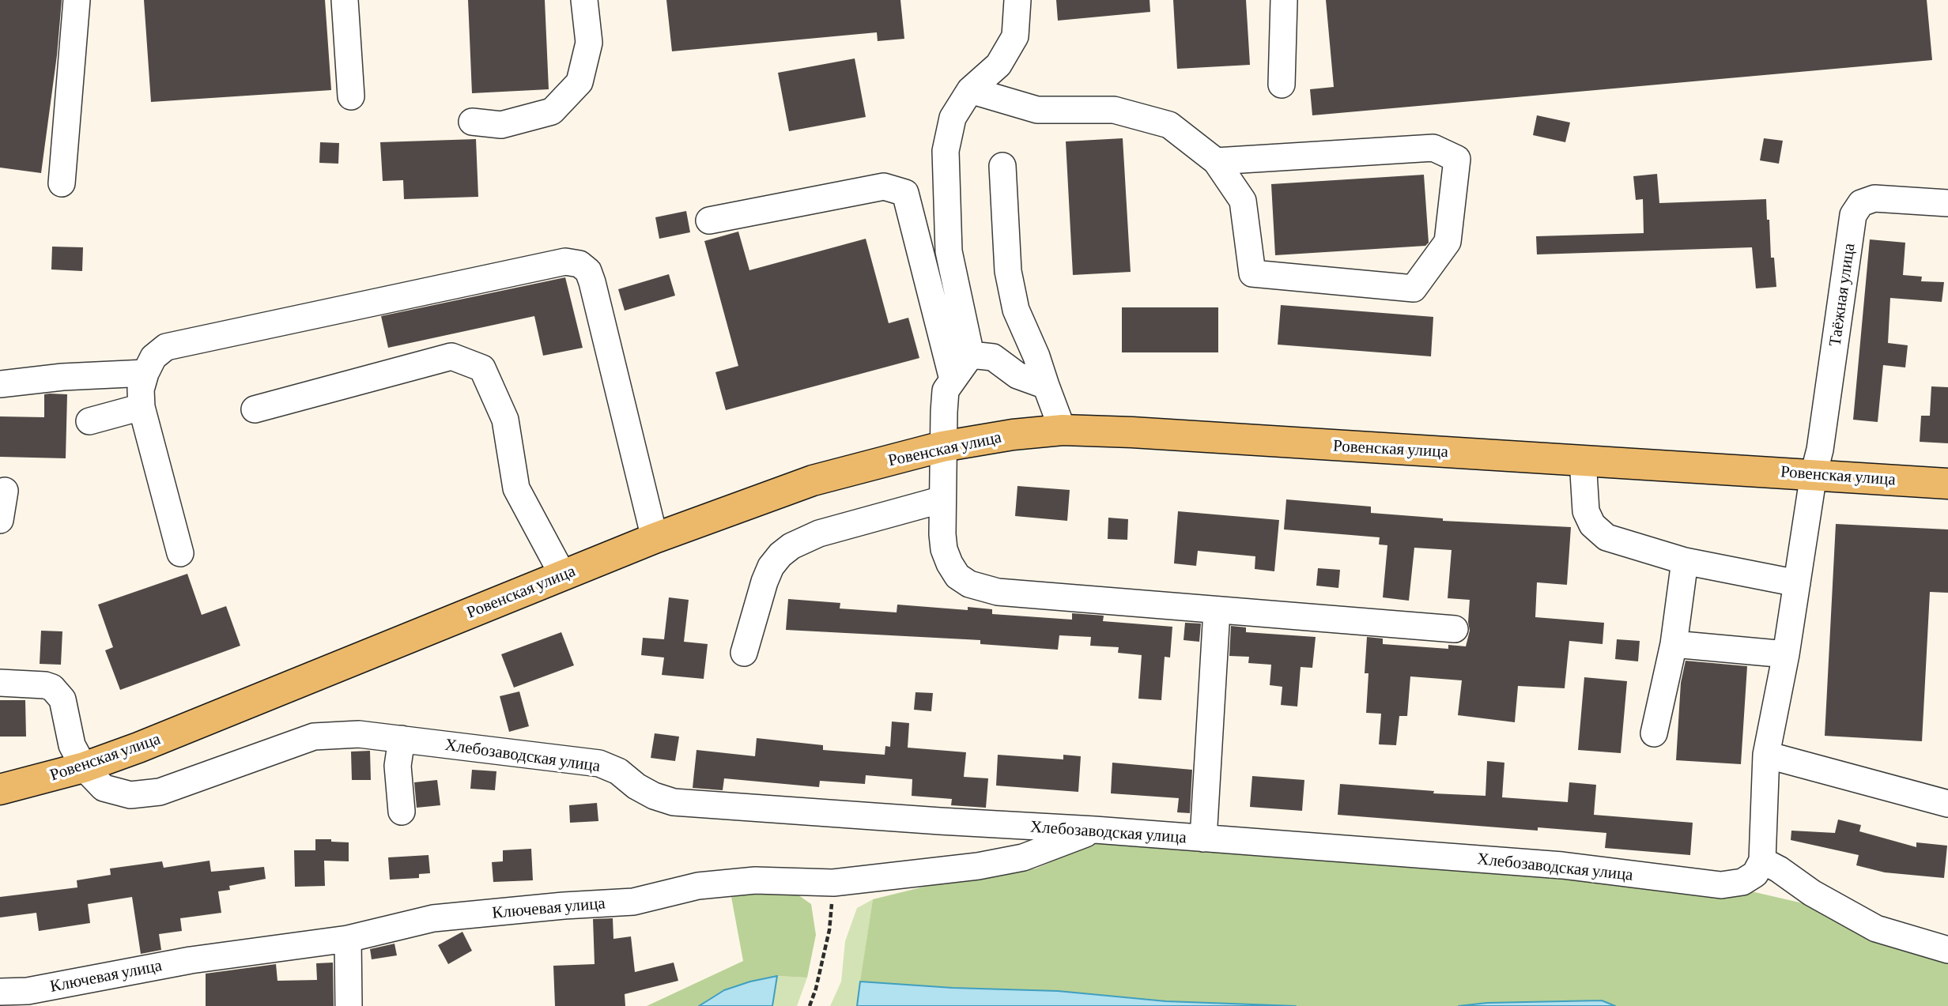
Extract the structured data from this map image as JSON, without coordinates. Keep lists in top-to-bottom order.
{
  "streets": {
    "main road": ["Ровенская улица"],
    "street": ["Таёжная улица", "Хлебозаводская улица", "Ключевая улица"]
  },
  "crossings": [
    ["Таёжная улица", "Ровенская улица"],
    ["Ровенская улица", "Хлебозаводская улица"],
    ["Хлебозаводская улица", "Ключевая улица"]
  ]
}
